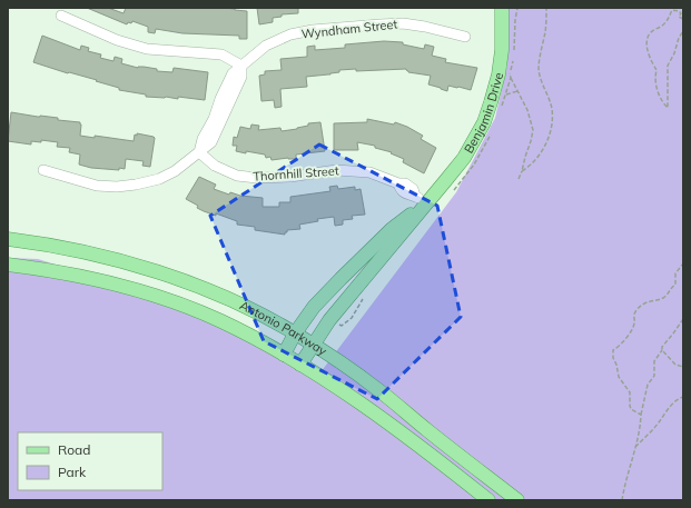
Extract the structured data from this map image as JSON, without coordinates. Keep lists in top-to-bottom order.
{
  "streets": {
    "main road": ["Benjamin Drive", "Antonio Parkway"],
    "street": ["Wyndham Street", "Thornhill Street"]
  },
  "crossings": [
    ["Benjamin Drive", "Thornhill Street"],
    ["Benjamin Drive", "Antonio Parkway"]
  ],
  "legend": ["Road", "Park"]
}
